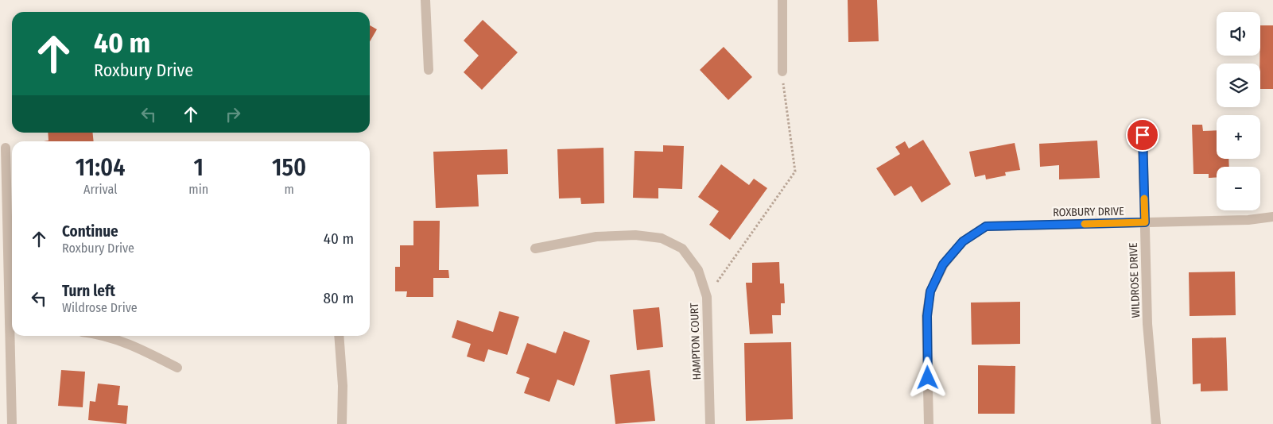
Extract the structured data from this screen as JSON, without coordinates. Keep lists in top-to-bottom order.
{
  "streets": {
    "street": ["ROXBURY DRIVE", "WILDROSE DRIVE", "HAMPTON COURT"]
  },
  "crossings": [
    ["ROXBURY DRIVE", "WILDROSE DRIVE"]
  ],
  "page": {
    "map_buttons": ["+", "−"],
    "turn": ["40 m", "Roxbury Drive"],
    "eta": [
      "11:04",
      "Arrival",
      "1",
      "min",
      "150",
      "m"
    ],
    "list": [
      {
        "name": "Continue",
        "note": "Roxbury Drive",
        "value": "40 m"
      },
      {
        "name": "Turn left",
        "note": "Wildrose Drive",
        "value": "80 m"
      }
    ]
  }
}
